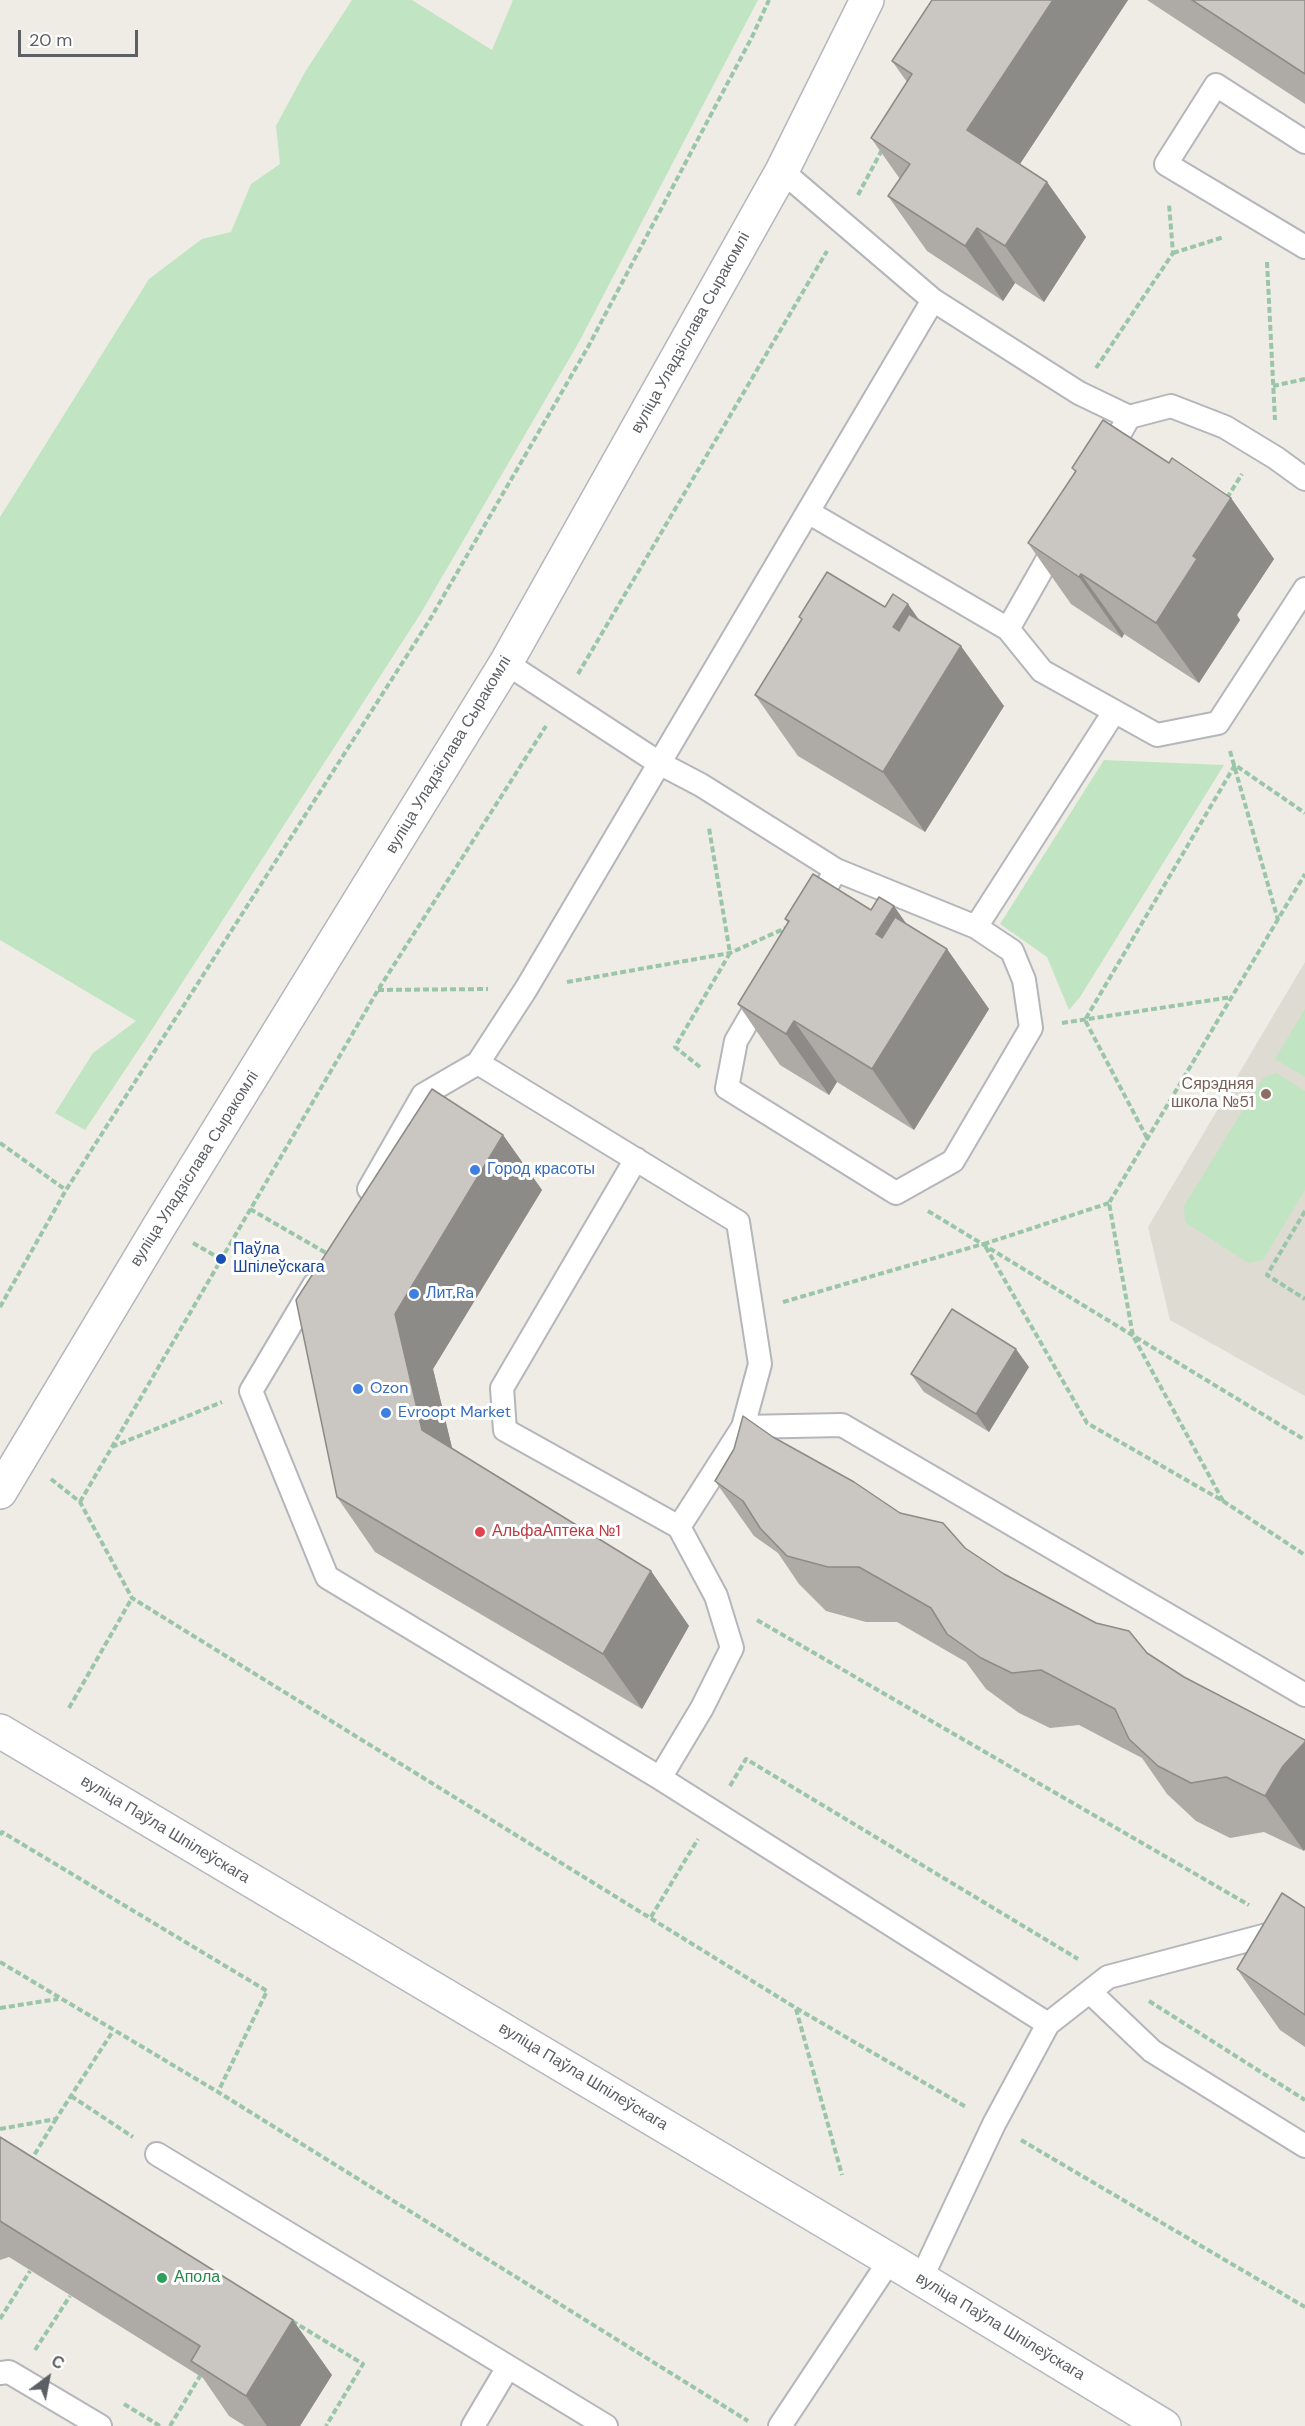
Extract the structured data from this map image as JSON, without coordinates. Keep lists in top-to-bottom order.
{
  "streets": {
    "street": ["вуліца Уладзіслава Сыракомлі", "вуліца Паўла Шпілеўскага"]
  },
  "places": [
    "Сярэдняя школа №51",
    "Город красоты",
    "Паўла Шпілеўскага",
    "Лит.Ra",
    "Ozon",
    "Evroopt Market",
    "АльфаАптека №1",
    "Апола"
  ],
  "scale_bar": "20 m",
  "north": "top right"
}
